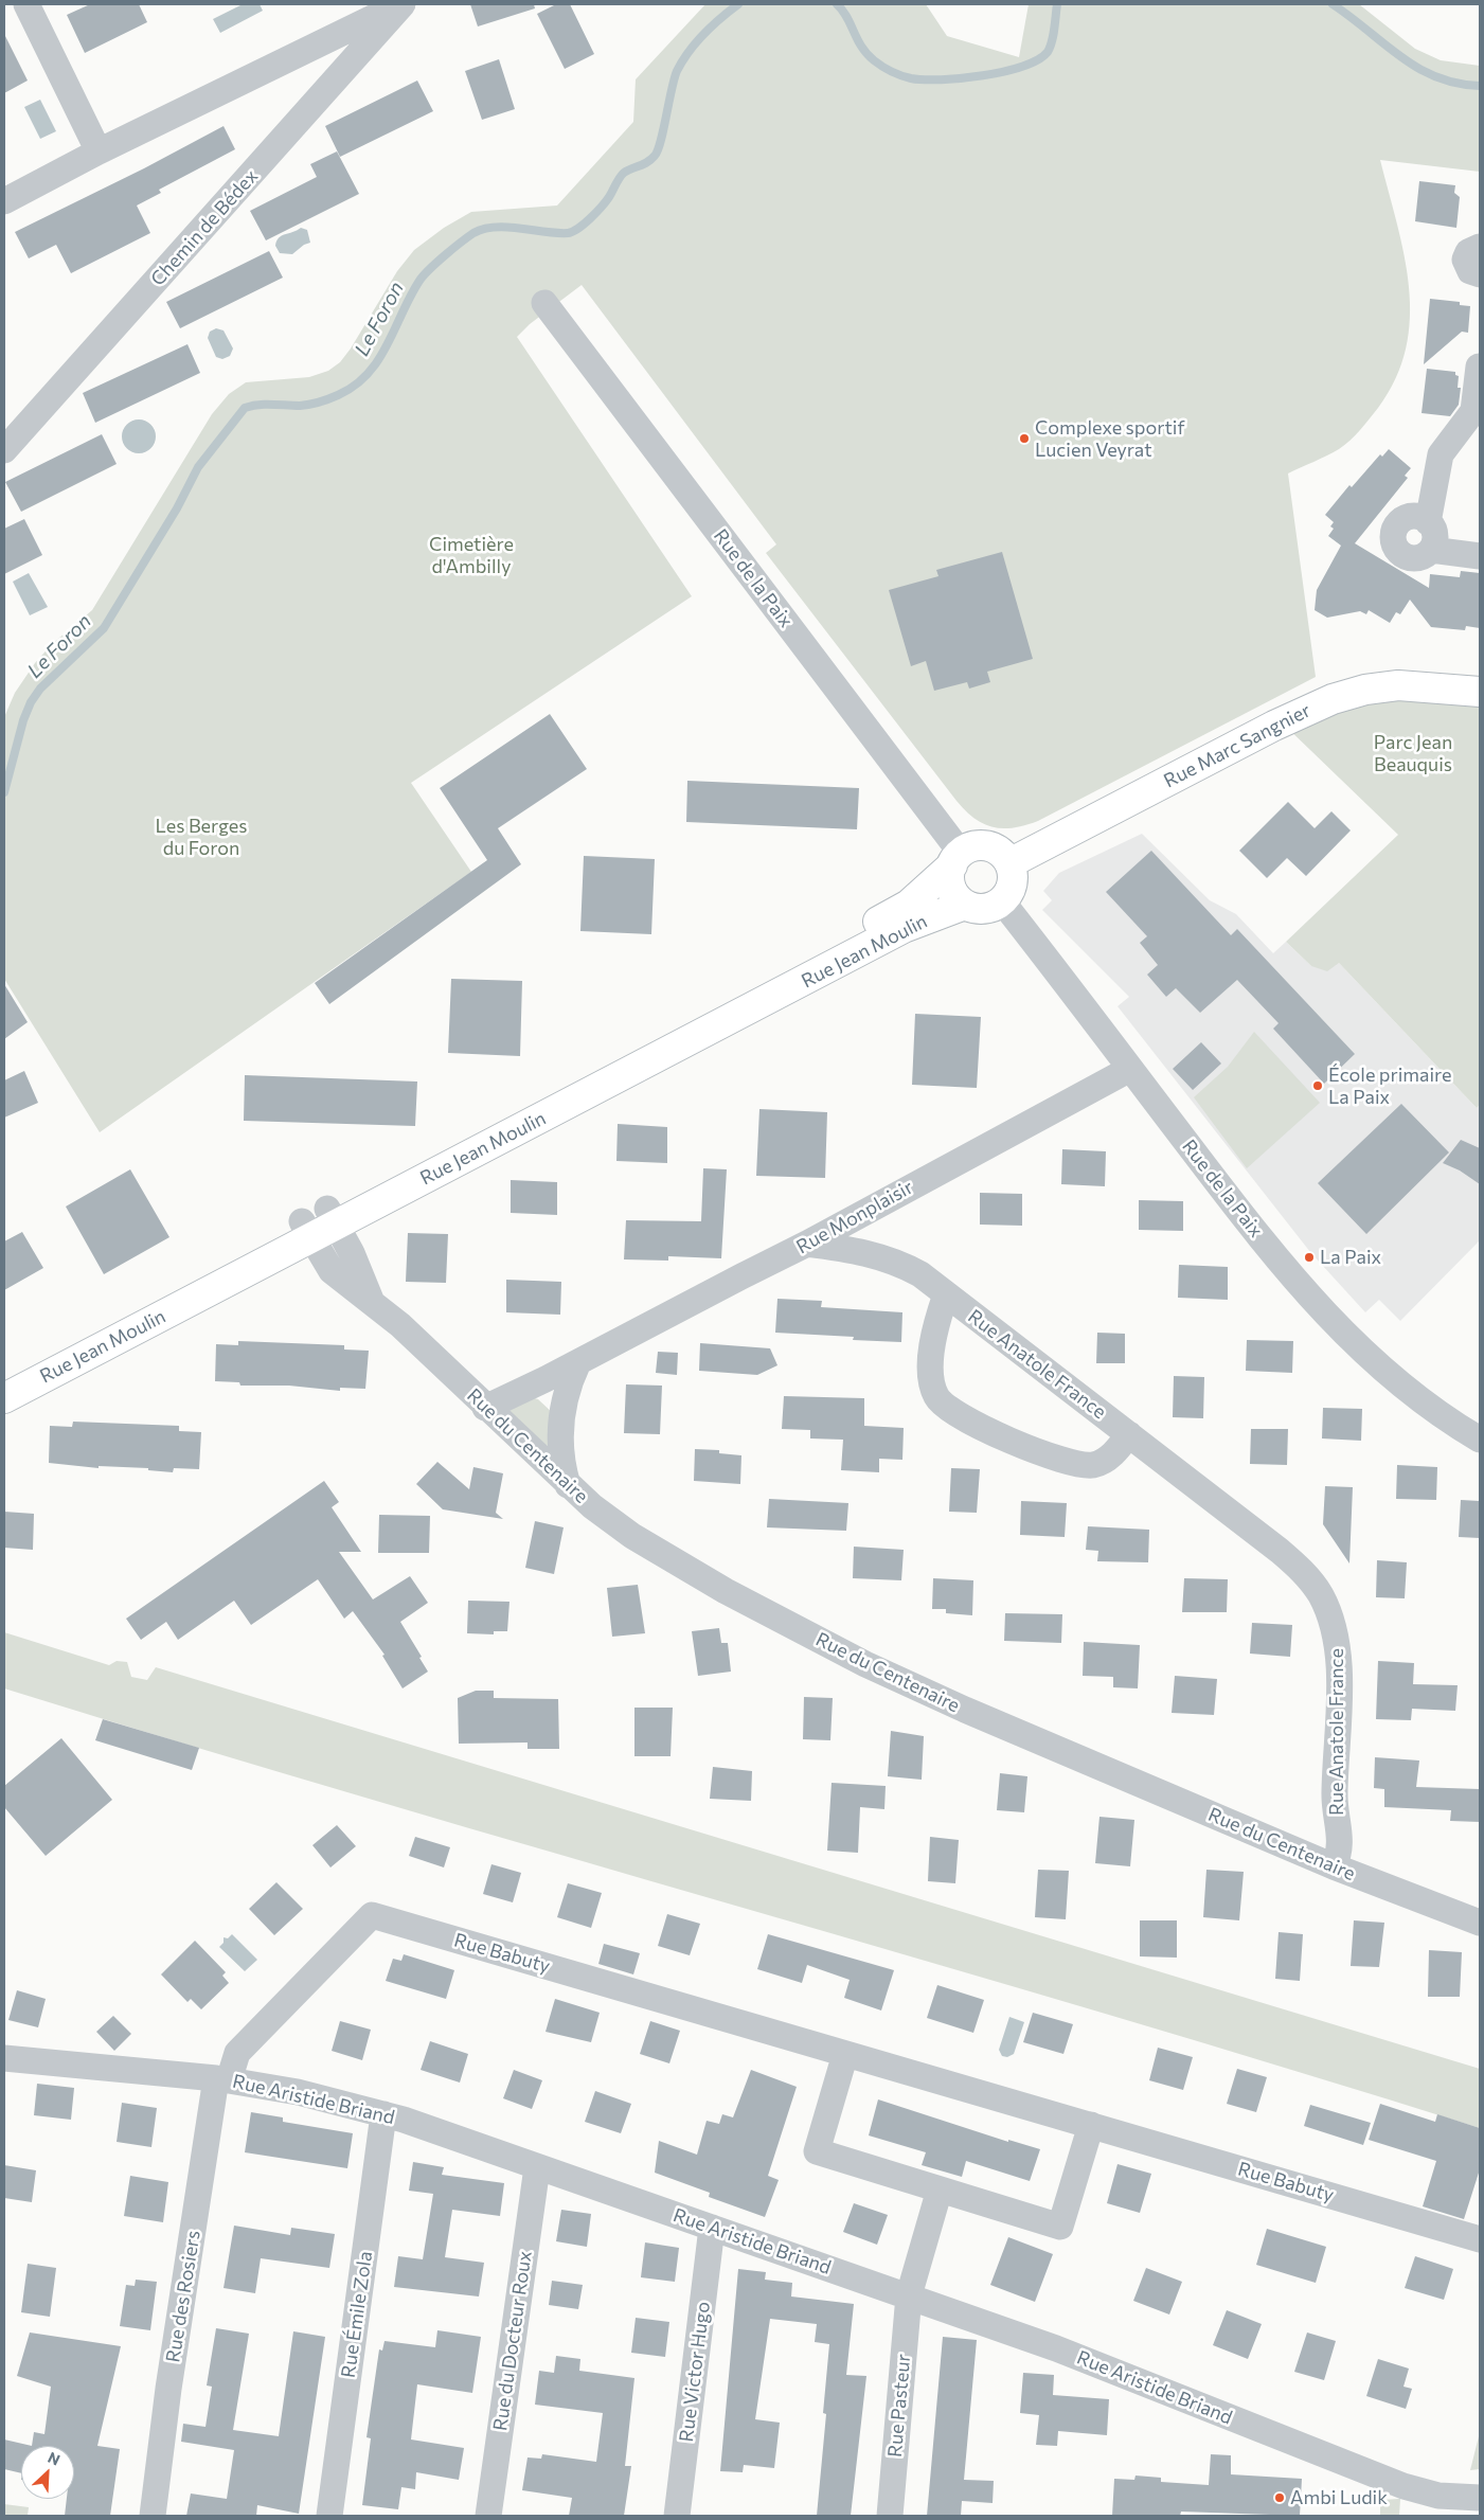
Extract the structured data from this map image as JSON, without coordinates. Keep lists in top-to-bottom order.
{
  "streets": {
    "street": [
      "Chemin de Bédex",
      "Rue de la Paix",
      "Rue Marc Sangnier",
      "Rue Jean Moulin",
      "Rue Monplaisir",
      "Rue Anatole France",
      "Rue du Centenaire",
      "Rue Babuty",
      "Rue Aristide Briand",
      "Rue des Rosiers",
      "Rue Émile Zola",
      "Rue du Docteur Roux",
      "Rue Victor Hugo",
      "Rue Pasteur"
    ]
  },
  "crossings": [
    ["Rue de la Paix", "Rue Marc Sangnier"],
    ["Rue de la Paix", "Rue Jean Moulin"],
    ["Rue de la Paix", "Rue Monplaisir"],
    ["Rue Marc Sangnier", "Rue Jean Moulin"],
    ["Rue Jean Moulin", "Rue du Centenaire"],
    ["Rue Monplaisir", "Rue Anatole France"],
    ["Rue Monplaisir", "Rue du Centenaire"],
    ["Rue Anatole France", "Rue du Centenaire"],
    ["Rue Babuty", "Rue Aristide Briand"],
    ["Rue Babuty", "Rue des Rosiers"],
    ["Rue Aristide Briand", "Rue des Rosiers"],
    ["Rue Aristide Briand", "Rue Émile Zola"],
    ["Rue Aristide Briand", "Rue du Docteur Roux"],
    ["Rue Aristide Briand", "Rue Victor Hugo"],
    ["Rue Aristide Briand", "Rue Pasteur"]
  ],
  "water": ["Le Foron"],
  "parks": ["Cimetière d'Ambilly", "Parc Jean Beauquis", "Les Berges du Foron"],
  "places": [
    "Complexe sportif Lucien Veyrat",
    "École primaire La Paix",
    "La Paix",
    "Ambi Ludik"
  ],
  "north": "top right"
}
